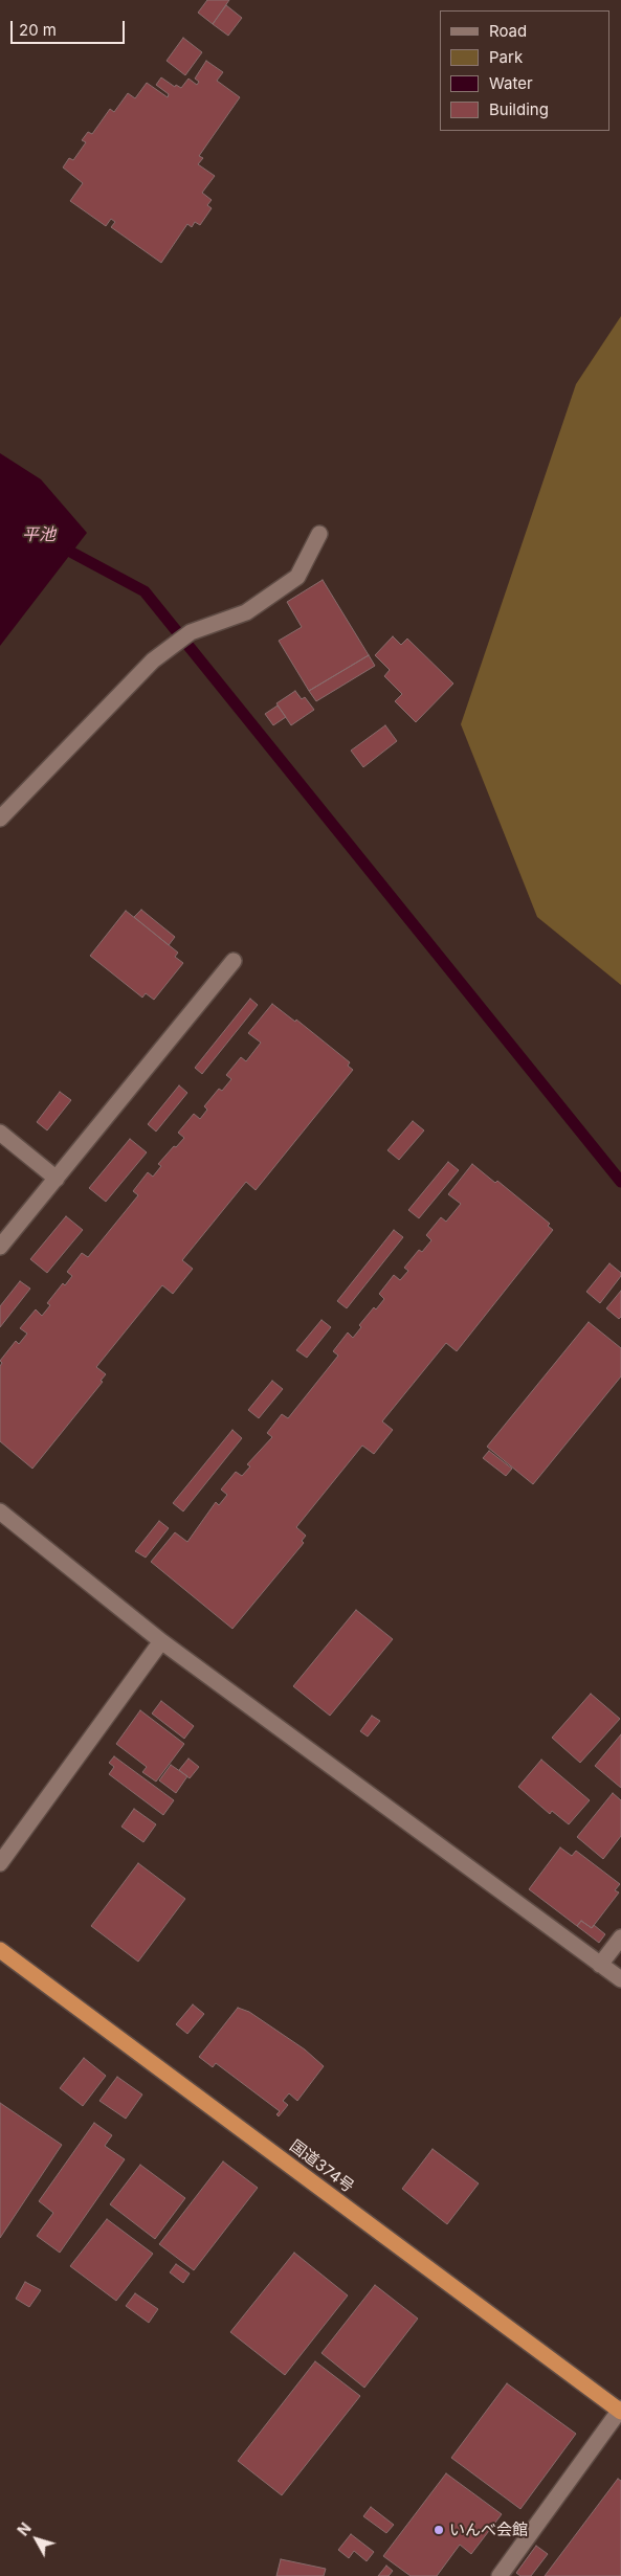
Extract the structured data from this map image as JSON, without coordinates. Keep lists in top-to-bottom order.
{
  "streets": {
    "highway": ["国道374号"]
  },
  "water": ["平池"],
  "places": ["いんべ会館"],
  "legend": [
    "Road",
    "Park",
    "Water",
    "Building"
  ],
  "scale_bar": "20 m",
  "north": "top left"
}
